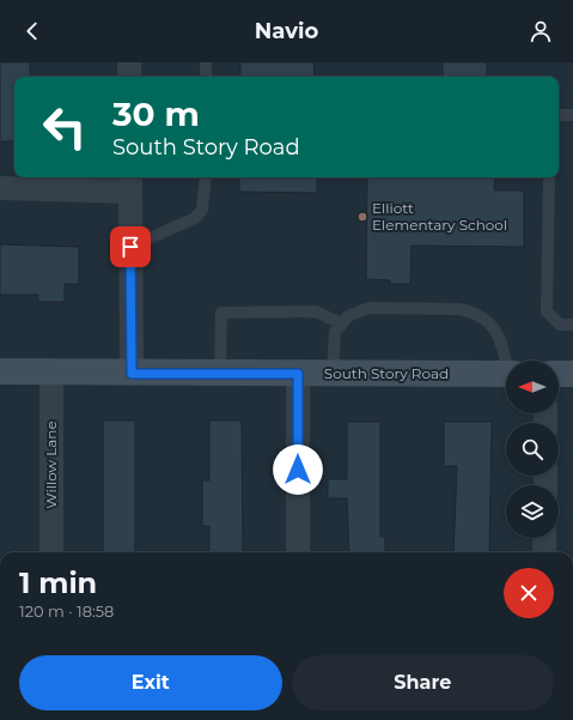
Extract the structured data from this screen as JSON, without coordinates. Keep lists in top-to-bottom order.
{
  "streets": {
    "main road": ["South Story Road"],
    "street": ["Willow Lane"]
  },
  "crossings": [
    ["South Story Road", "Willow Lane"]
  ],
  "places": ["Elliott Elementary School"],
  "north": "left",
  "page": {
    "header": "Navio",
    "turn": ["30 m", "South Story Road"],
    "heading": ["1 min", "120 m · 18:58"],
    "buttons": ["Exit", "Share"]
  }
}
